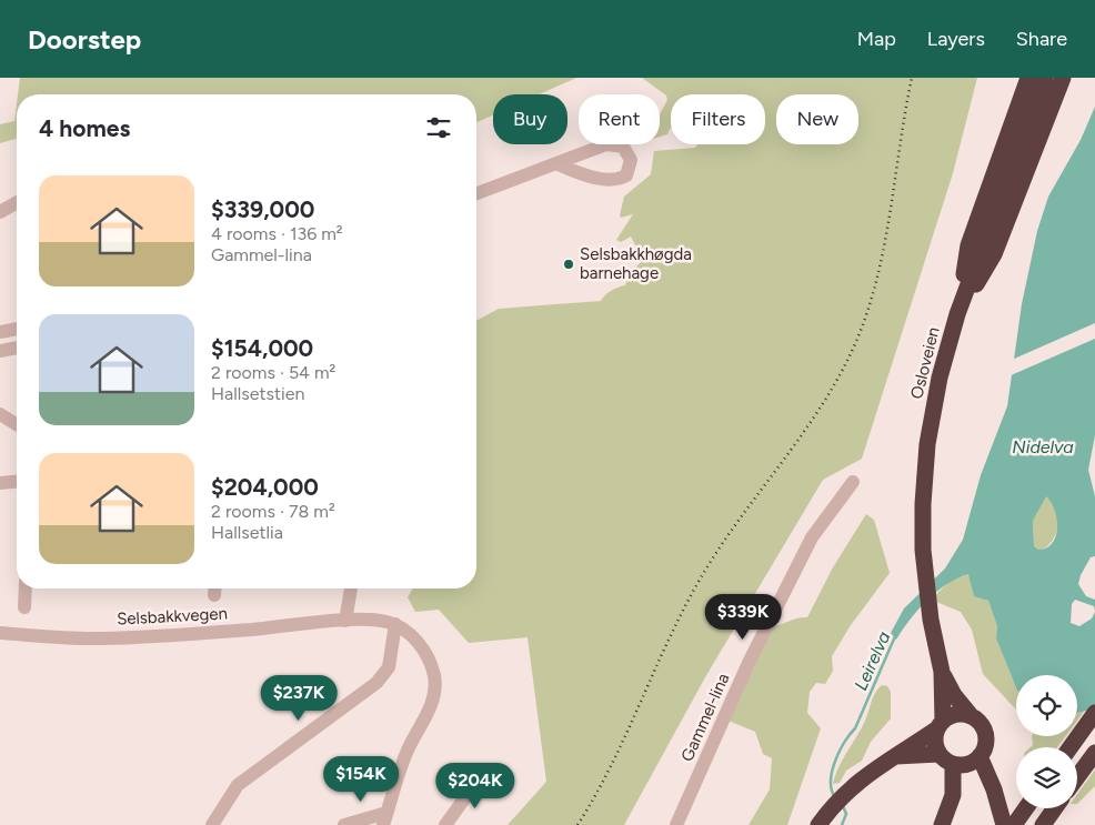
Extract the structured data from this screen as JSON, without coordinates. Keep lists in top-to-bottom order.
{
  "streets": {
    "highway": ["Osloveien"],
    "street": ["Selsbakkvegen", "Gammel-lina"]
  },
  "water": ["Nidelva", "Leirelva"],
  "places": ["Selsbakkhøgda barnehage"],
  "page": {
    "header": "Doorstep",
    "nav": ["Map", "Layers", "Share"],
    "chip": [
      "Buy",
      "Rent",
      "Filters",
      "New"
    ],
    "heading": "4 homes",
    "list": [
      {
        "name": "$339,000",
        "note": "4 rooms · 136 m² · Gammel-lina"
      },
      {
        "name": "$154,000",
        "note": "2 rooms · 54 m² · Hallsetstien"
      },
      {
        "name": "$204,000",
        "note": "2 rooms · 78 m² · Hallsetlia"
      }
    ],
    "price": [
      "$339K",
      "$237K",
      "$154K",
      "$204K"
    ]
  }
}
